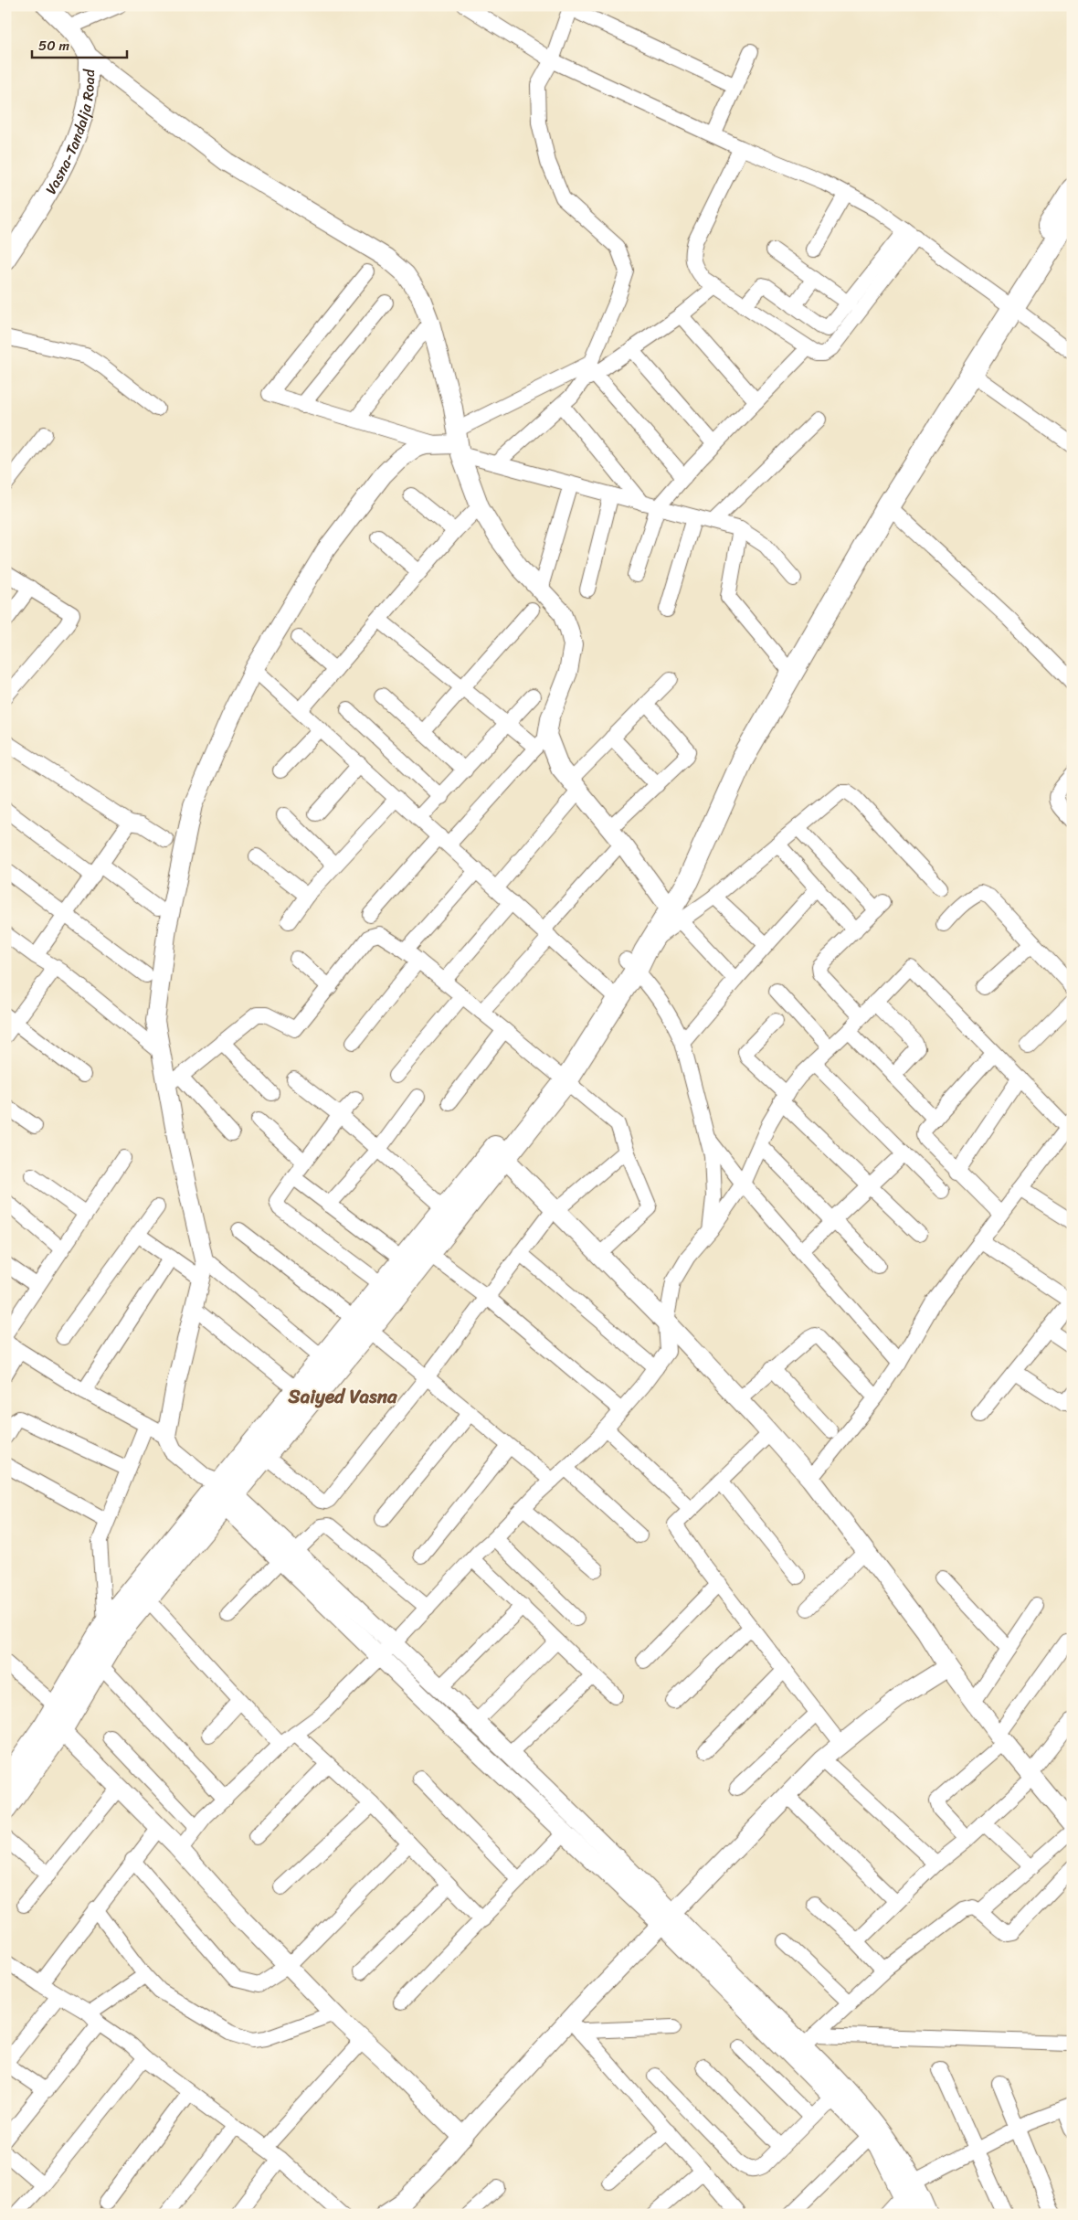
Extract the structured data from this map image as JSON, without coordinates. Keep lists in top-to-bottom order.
{
  "streets": {
    "street": ["Vasna-Tandalja Road"]
  },
  "districts": ["Saiyed Vasna"],
  "scale_bar": "50 m"
}
